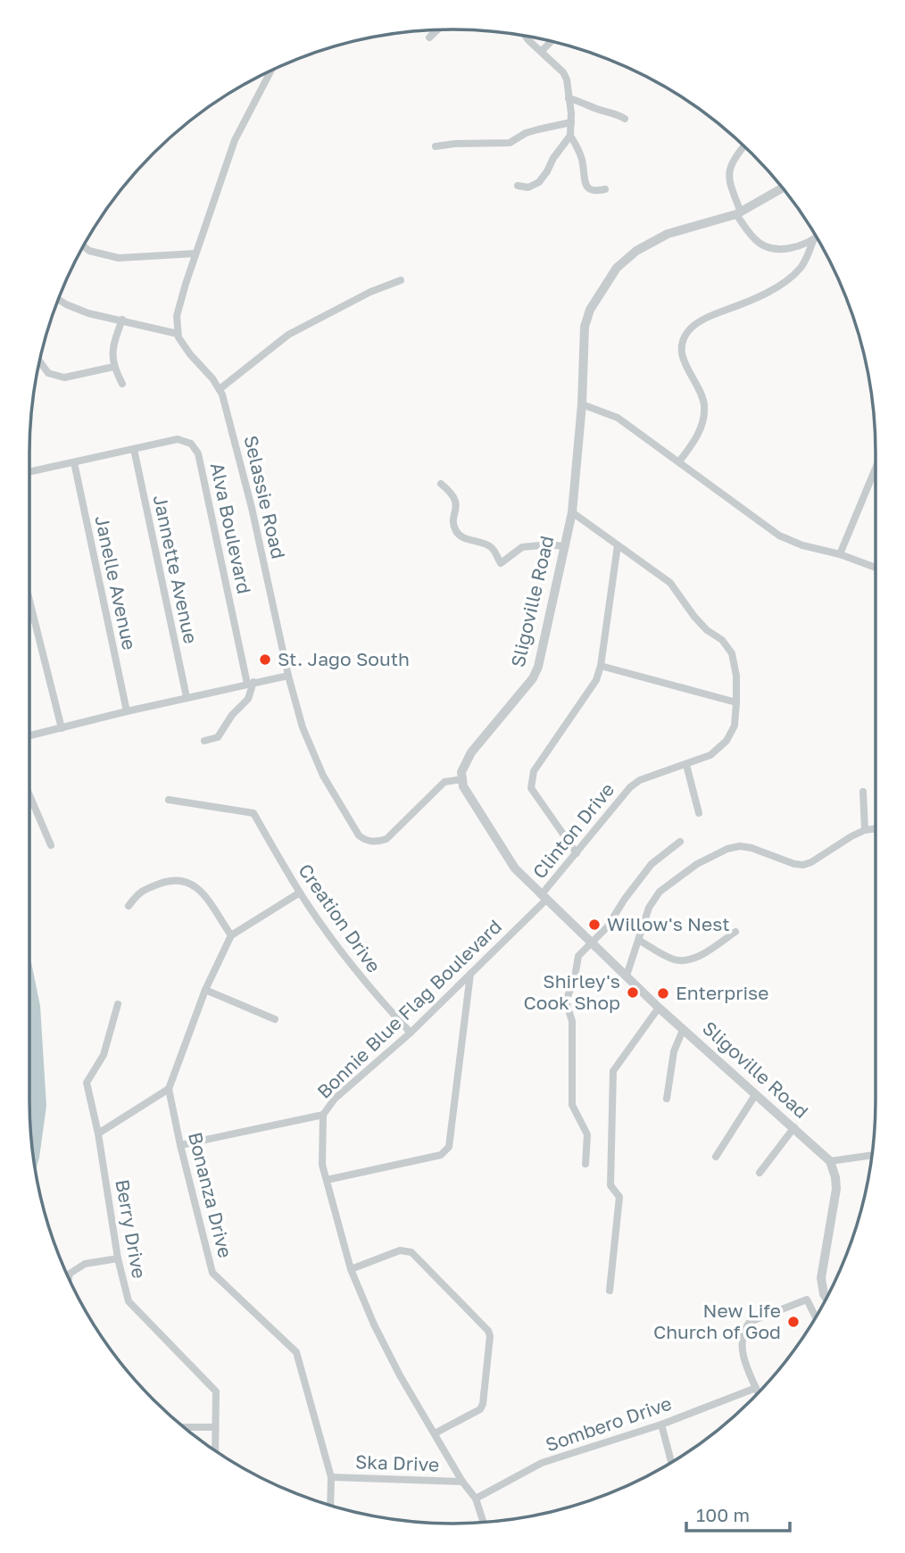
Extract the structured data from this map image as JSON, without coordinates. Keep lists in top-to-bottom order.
{
  "streets": {
    "street": [
      "Selassie Road",
      "Alva Boulevard",
      "Jannette Avenue",
      "Janelle Avenue",
      "Sligoville Road",
      "Clinton Drive",
      "Creation Drive",
      "Bonnie Blue Flag Boulevard",
      "Bonanza Drive",
      "Berry Drive",
      "Sombero Drive",
      "Ska Drive"
    ]
  },
  "crossings": [
    ["Selassie Road", "Sligoville Road"],
    ["Alva Boulevard", "Jannette Avenue"],
    ["Alva Boulevard", "Janelle Avenue"],
    ["Sligoville Road", "Clinton Drive"],
    ["Sligoville Road", "Bonnie Blue Flag Boulevard"],
    ["Clinton Drive", "Bonnie Blue Flag Boulevard"],
    ["Creation Drive", "Bonnie Blue Flag Boulevard"],
    ["Bonnie Blue Flag Boulevard", "Sombero Drive"],
    ["Bonnie Blue Flag Boulevard", "Ska Drive"],
    ["Bonanza Drive", "Ska Drive"]
  ],
  "places": [
    "St. Jago South",
    "Willow's Nest",
    "Shirley's Cook Shop",
    "Enterprise",
    "New Life Church of God"
  ],
  "scale_bar": "100 m"
}
